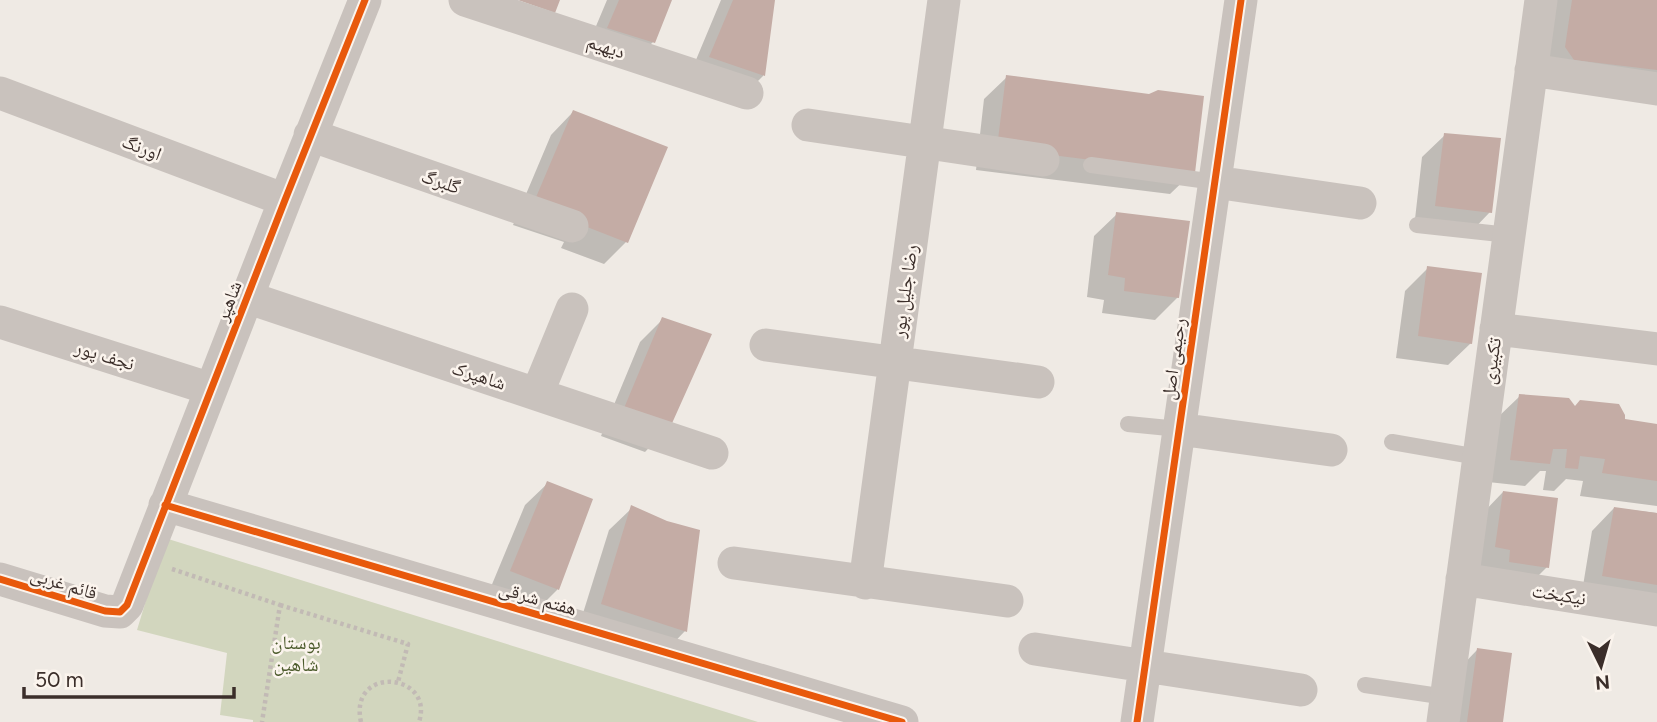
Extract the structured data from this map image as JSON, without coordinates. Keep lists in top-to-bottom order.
{
  "streets": {
    "street": [
      "دیهیم",
      "اورنگ",
      "گلبرگ",
      "رضا جلیل پور",
      "شاهپر",
      "نجف پور",
      "رحیمی اصل",
      "تکبیری",
      "شاهپرک",
      "قائم غربی",
      "نیکبخت",
      "هفتم شرقی"
    ]
  },
  "crossings": [
    ["اورنگ", "شاهپر"],
    ["گلبرگ", "شاهپر"],
    ["شاهپر", "نجف پور"],
    ["شاهپر", "شاهپرک"],
    ["شاهپر", "قائم غربی"],
    ["شاهپر", "هفتم شرقی"],
    ["تکبیری", "نیکبخت"]
  ],
  "parks": ["بوستان شاهین"],
  "scale_bar": "50 m",
  "north": "bottom"
}
